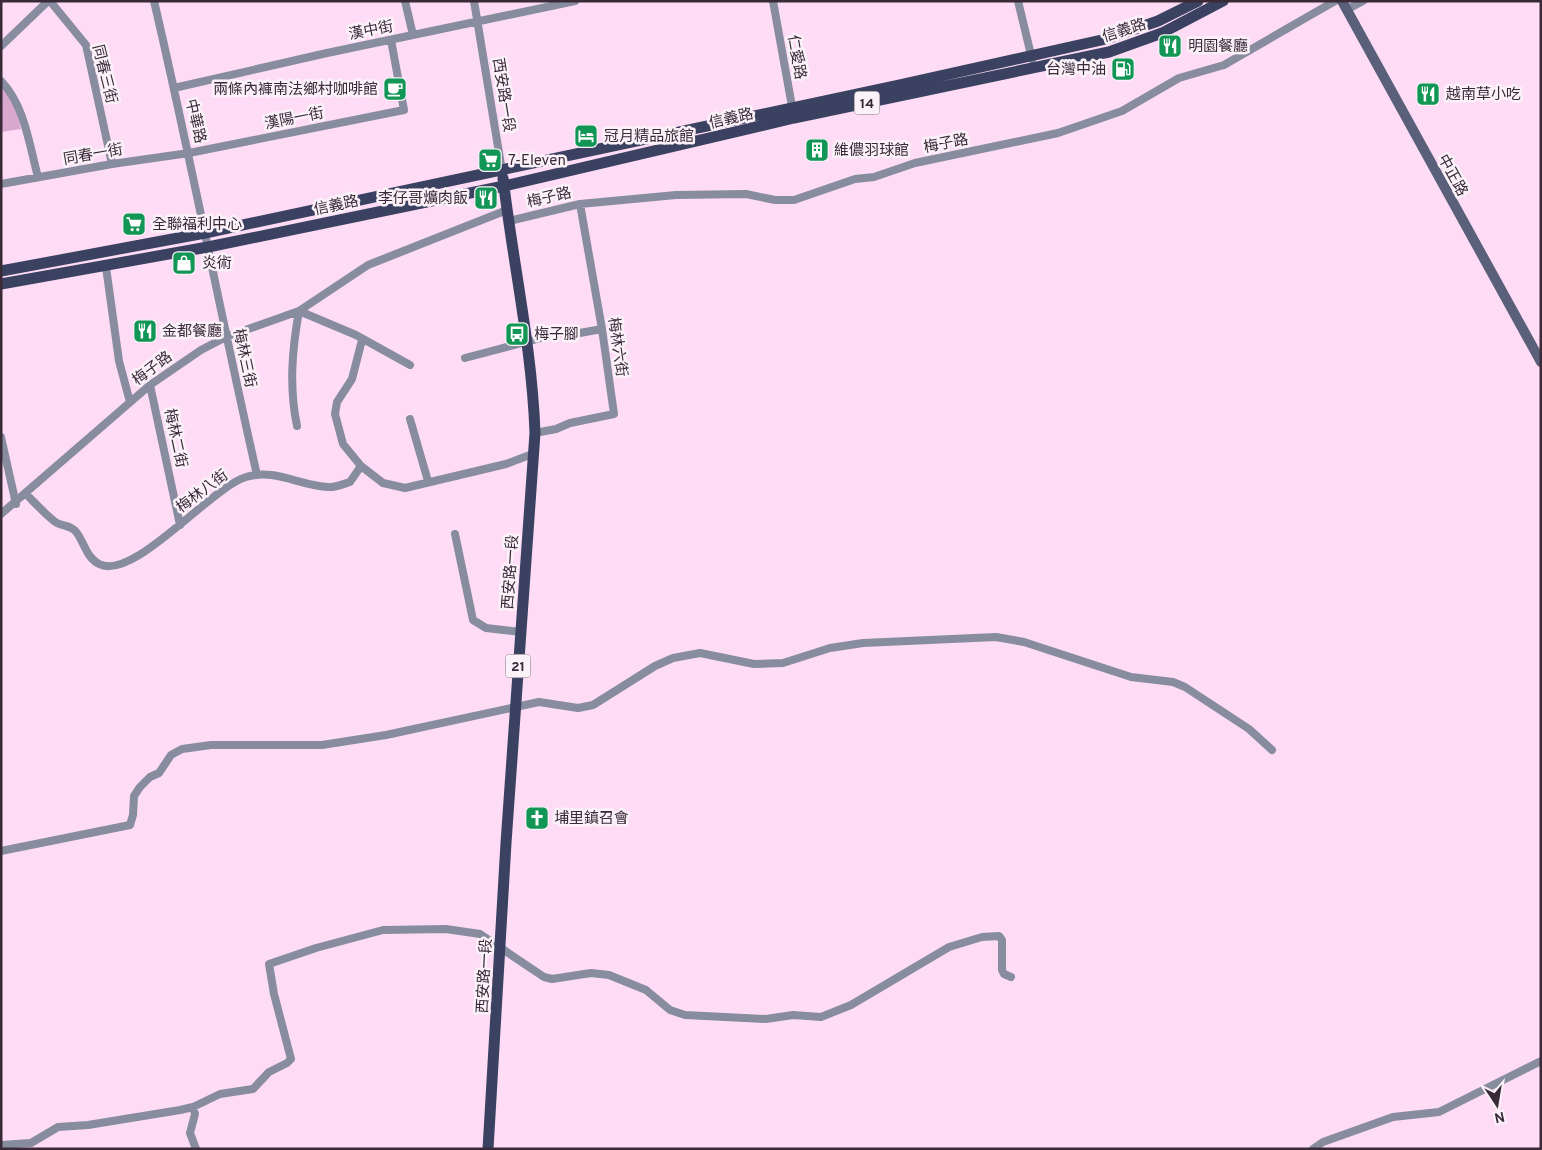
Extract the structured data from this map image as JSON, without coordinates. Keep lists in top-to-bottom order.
{
  "streets": {
    "main road": [
      "信義路",
      "西安路一段",
      "14",
      "21"
    ],
    "street": [
      "漢中街",
      "仁愛路",
      "同春三街",
      "漢陽一街",
      "中華路",
      "梅子路",
      "同春一街",
      "中正路",
      "梅林六街",
      "梅林三街",
      "梅林二街",
      "梅林八街"
    ]
  },
  "crossings": [
    ["漢中街", "西安路一段"],
    ["漢中街", "漢陽一街"],
    ["漢中街", "中華路"],
    ["信義路", "仁愛路"],
    ["信義路", "西安路一段"],
    ["信義路", "中華路"],
    ["信義路", "梅林三街"],
    ["同春三街", "同春一街"],
    ["西安路一段", "梅子路"],
    ["西安路一段", "梅林六街"],
    ["漢陽一街", "中華路"],
    ["漢陽一街", "同春一街"],
    ["中華路", "同春一街"],
    ["中華路", "梅林三街"],
    ["梅子路", "梅林六街"],
    ["梅子路", "梅林三街"],
    ["梅子路", "梅林二街"],
    ["梅子路", "梅林八街"],
    ["梅林三街", "梅林八街"],
    ["梅林二街", "梅林八街"]
  ],
  "places": {
    "restaurant": [
      "明園餐廳",
      "越南草小吃",
      "李仔哥爌肉飯",
      "金都餐廳"
    ],
    "fuel station": ["台灣中油"],
    "cafe": ["兩條內褲南法鄉村咖啡館"],
    "hotel": ["冠月精品旅館"],
    "building": ["維儂羽球館"],
    "supermarket": ["7-Eleven", "全聯福利中心"],
    "shop": ["炎術"],
    "bus stop": ["梅子腳"],
    "church": ["埔里鎮召會"]
  },
  "north": "bottom"
}
